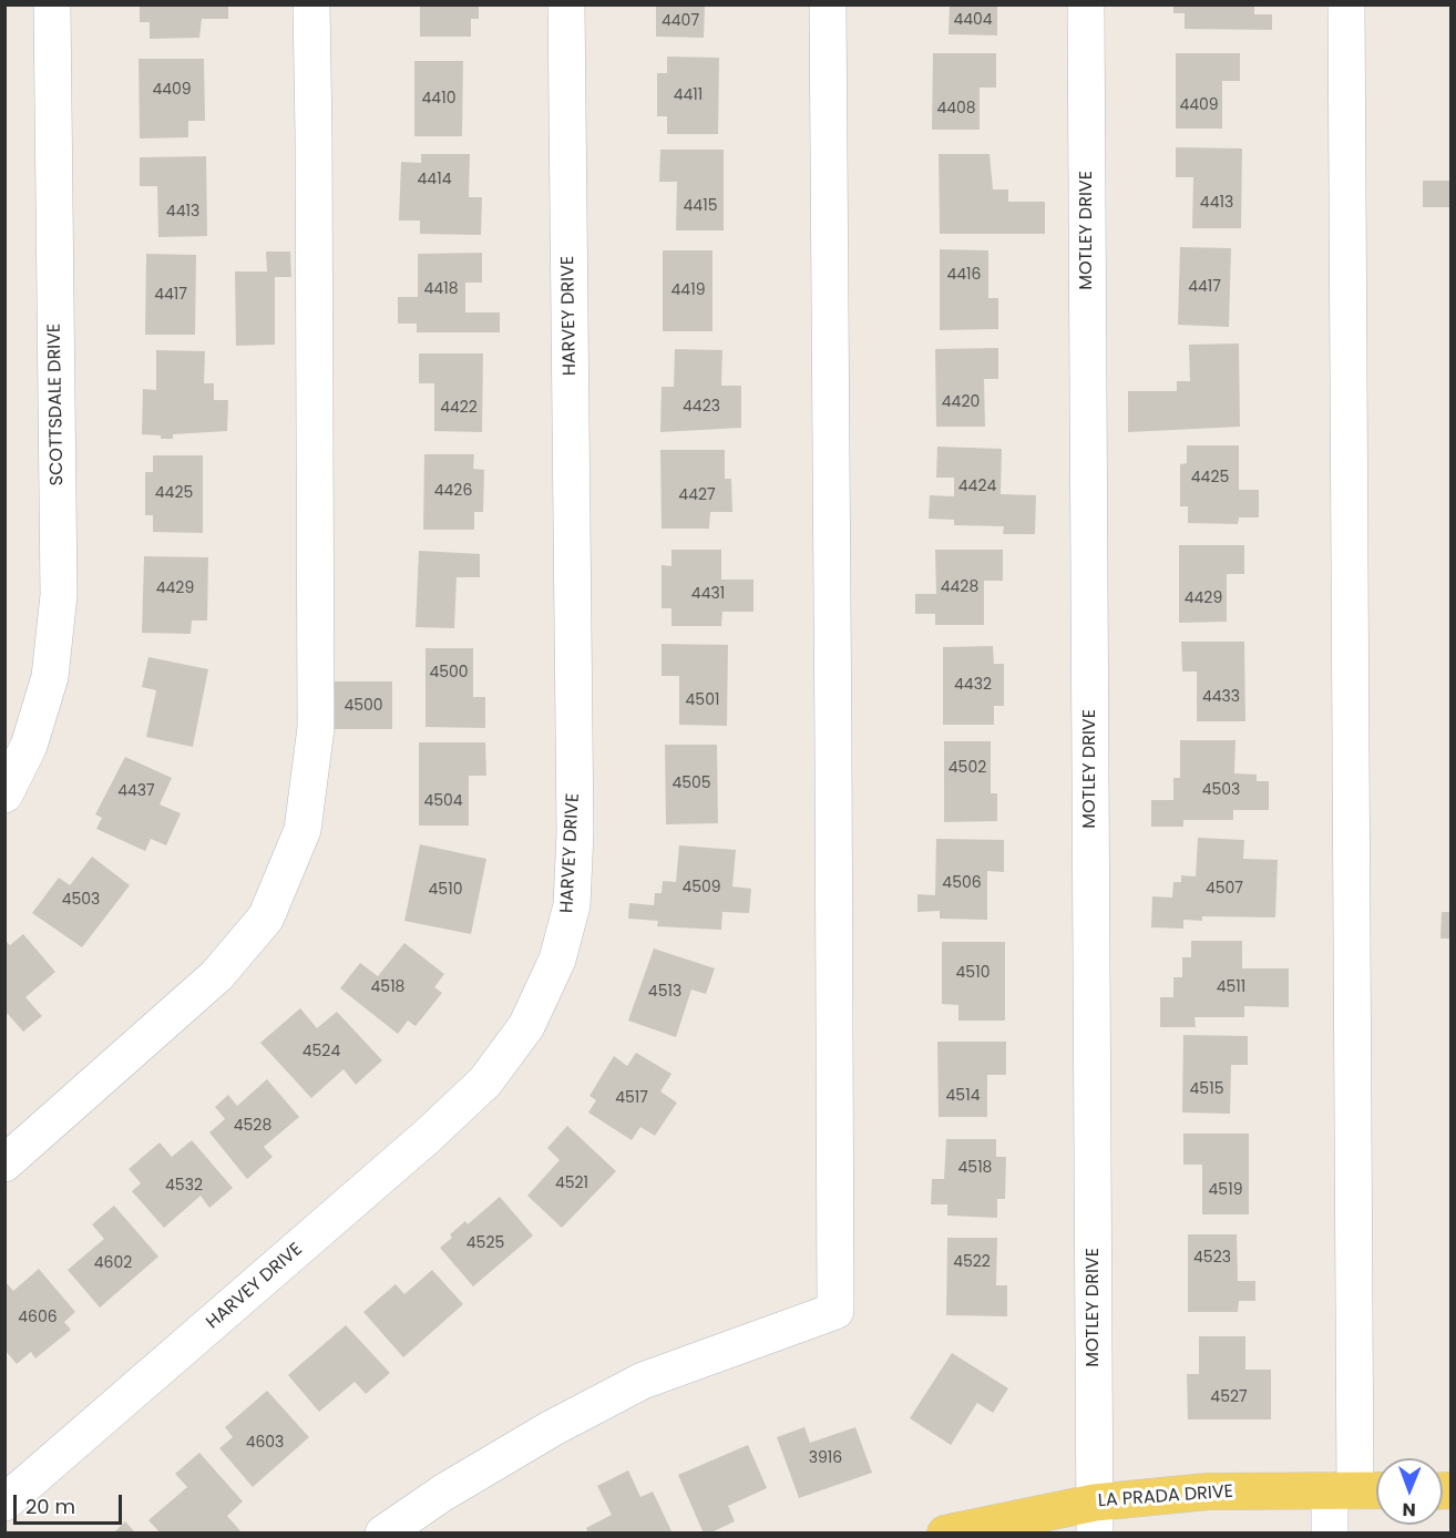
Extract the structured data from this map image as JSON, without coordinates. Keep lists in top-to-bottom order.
{
  "streets": {
    "main road": ["LA PRADA DRIVE"],
    "street": ["MOTLEY DRIVE", "HARVEY DRIVE", "SCOTTSDALE DRIVE"]
  },
  "crossings": [
    ["MOTLEY DRIVE", "LA PRADA DRIVE"]
  ],
  "house_numbers": [
    "4404",
    "4407",
    "4409",
    "4411",
    "4410",
    "4409",
    "4408",
    "4414",
    "4413",
    "4415",
    "4413",
    "4416",
    "4417",
    "4418",
    "4419",
    "4417",
    "4420",
    "4423",
    "4422",
    "4425",
    "4424",
    "4426",
    "4425",
    "4427",
    "4428",
    "4429",
    "4431",
    "4429",
    "4500",
    "4432",
    "4433",
    "4501",
    "4500",
    "4502",
    "4505",
    "4503",
    "4437",
    "4504",
    "4506",
    "4509",
    "4507",
    "4510",
    "4503",
    "4510",
    "4518",
    "4511",
    "4513",
    "4524",
    "4515",
    "4514",
    "4517",
    "4528",
    "4518",
    "4521",
    "4532",
    "4519",
    "4525",
    "4523",
    "4522",
    "4602",
    "4606",
    "4527",
    "4603",
    "3916"
  ],
  "scale_bar": "20 m",
  "north": "bottom"
}
